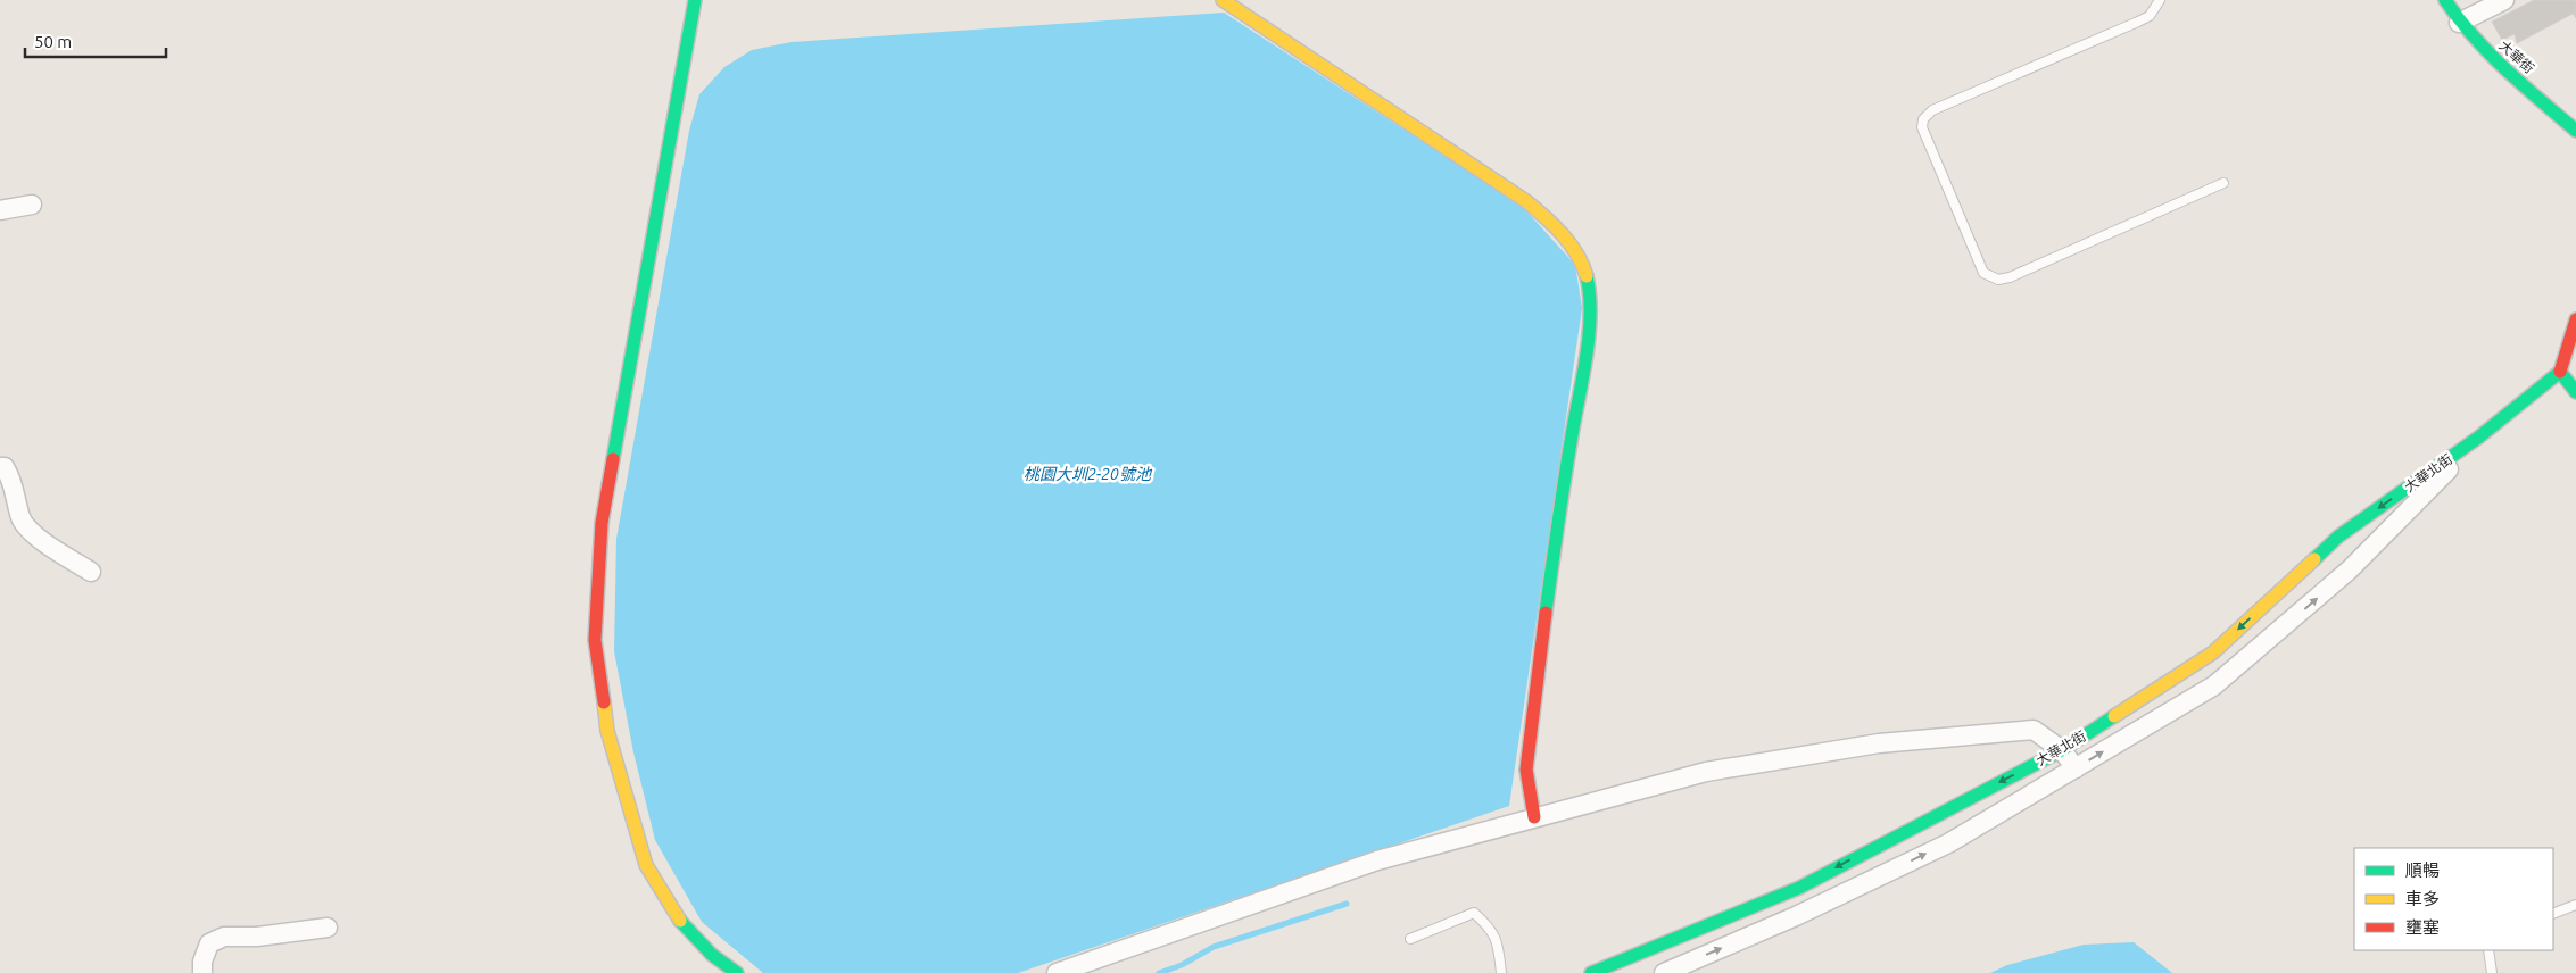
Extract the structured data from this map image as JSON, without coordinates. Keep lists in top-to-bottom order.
{
  "streets": {
    "street": ["大華街", "大華北街"]
  },
  "water": ["桃園大圳2-20號池"],
  "legend": ["順暢", "車多", "壅塞"],
  "scale_bar": "50 m"
}
